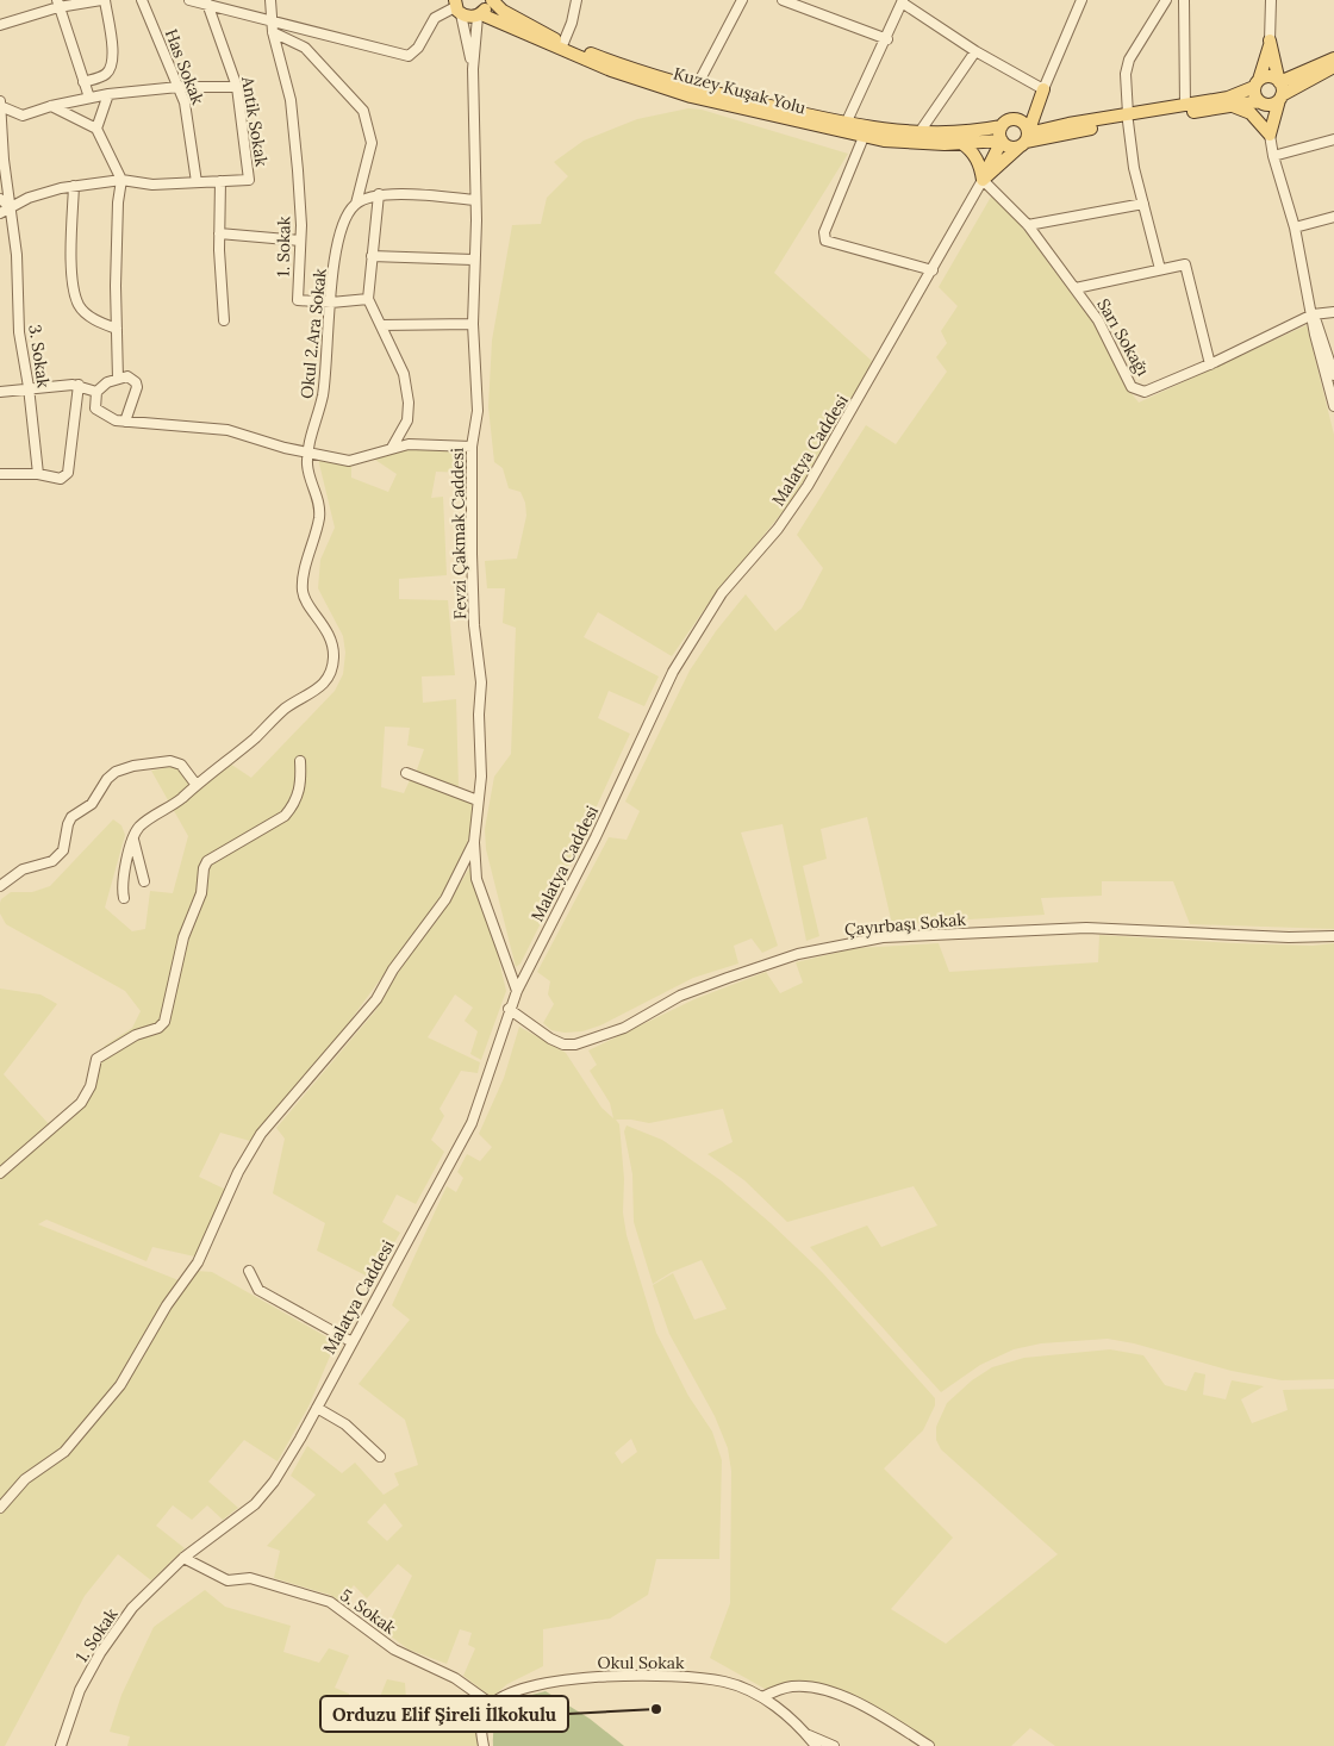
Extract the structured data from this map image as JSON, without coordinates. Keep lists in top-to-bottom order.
{
  "streets": {
    "main road": ["Kuzey Kuşak Yolu"],
    "street": [
      "Has Sokak",
      "Antik Sokak",
      "1. Sokak",
      "Okul 2.Ara Sokak",
      "Sarı Sokağı",
      "3. Sokak",
      "Malatya Caddesi",
      "Fevzi Çakmak Caddesi",
      "Çayırbaşı Sokak",
      "5. Sokak",
      "Okul Sokak"
    ]
  },
  "crossings": [
    ["1. Sokak", "Okul 2.Ara Sokak"],
    ["1. Sokak", "Malatya Caddesi"],
    ["1. Sokak", "5. Sokak"],
    ["Sarı Sokağı", "Malatya Caddesi"],
    ["Malatya Caddesi", "Fevzi Çakmak Caddesi"],
    ["Malatya Caddesi", "Çayırbaşı Sokak"],
    ["Malatya Caddesi", "5. Sokak"],
    ["5. Sokak", "Okul Sokak"]
  ],
  "places": ["Orduzu Elif Şireli İlkokulu"]
}
